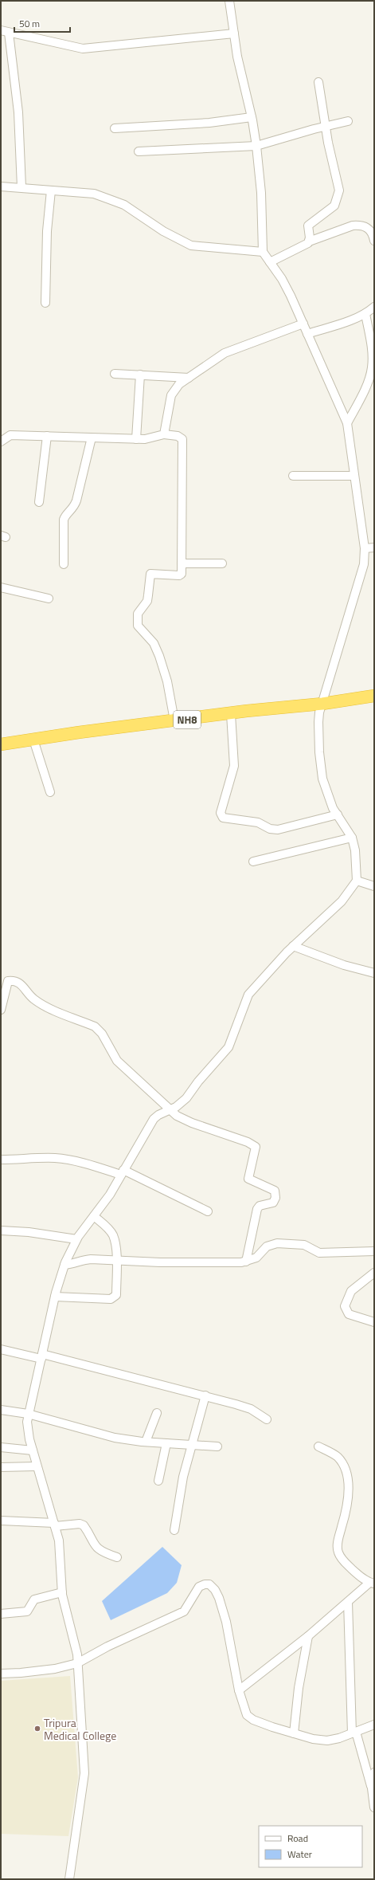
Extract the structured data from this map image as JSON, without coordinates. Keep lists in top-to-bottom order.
{
  "streets": {
    "highway": ["NH8"]
  },
  "places": ["Tripura Medical College"],
  "legend": ["Road", "Water"],
  "scale_bar": "50 m"
}
